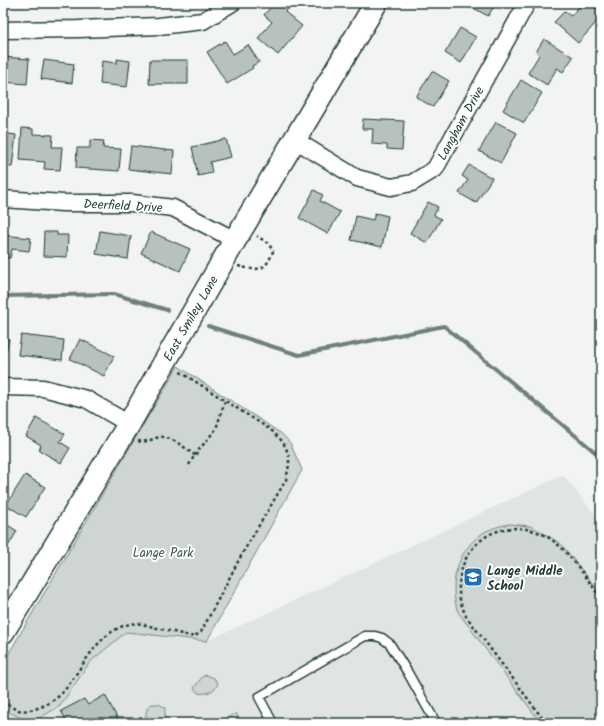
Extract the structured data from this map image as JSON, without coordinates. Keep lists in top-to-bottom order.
{
  "streets": {
    "street": ["Langham Drive", "Deerfield Drive", "East Smiley Lane"]
  },
  "crossings": [
    ["Langham Drive", "East Smiley Lane"],
    ["Deerfield Drive", "East Smiley Lane"]
  ],
  "parks": ["Lange Park"],
  "places": {
    "school or university": ["Lange Middle School"]
  }
}
